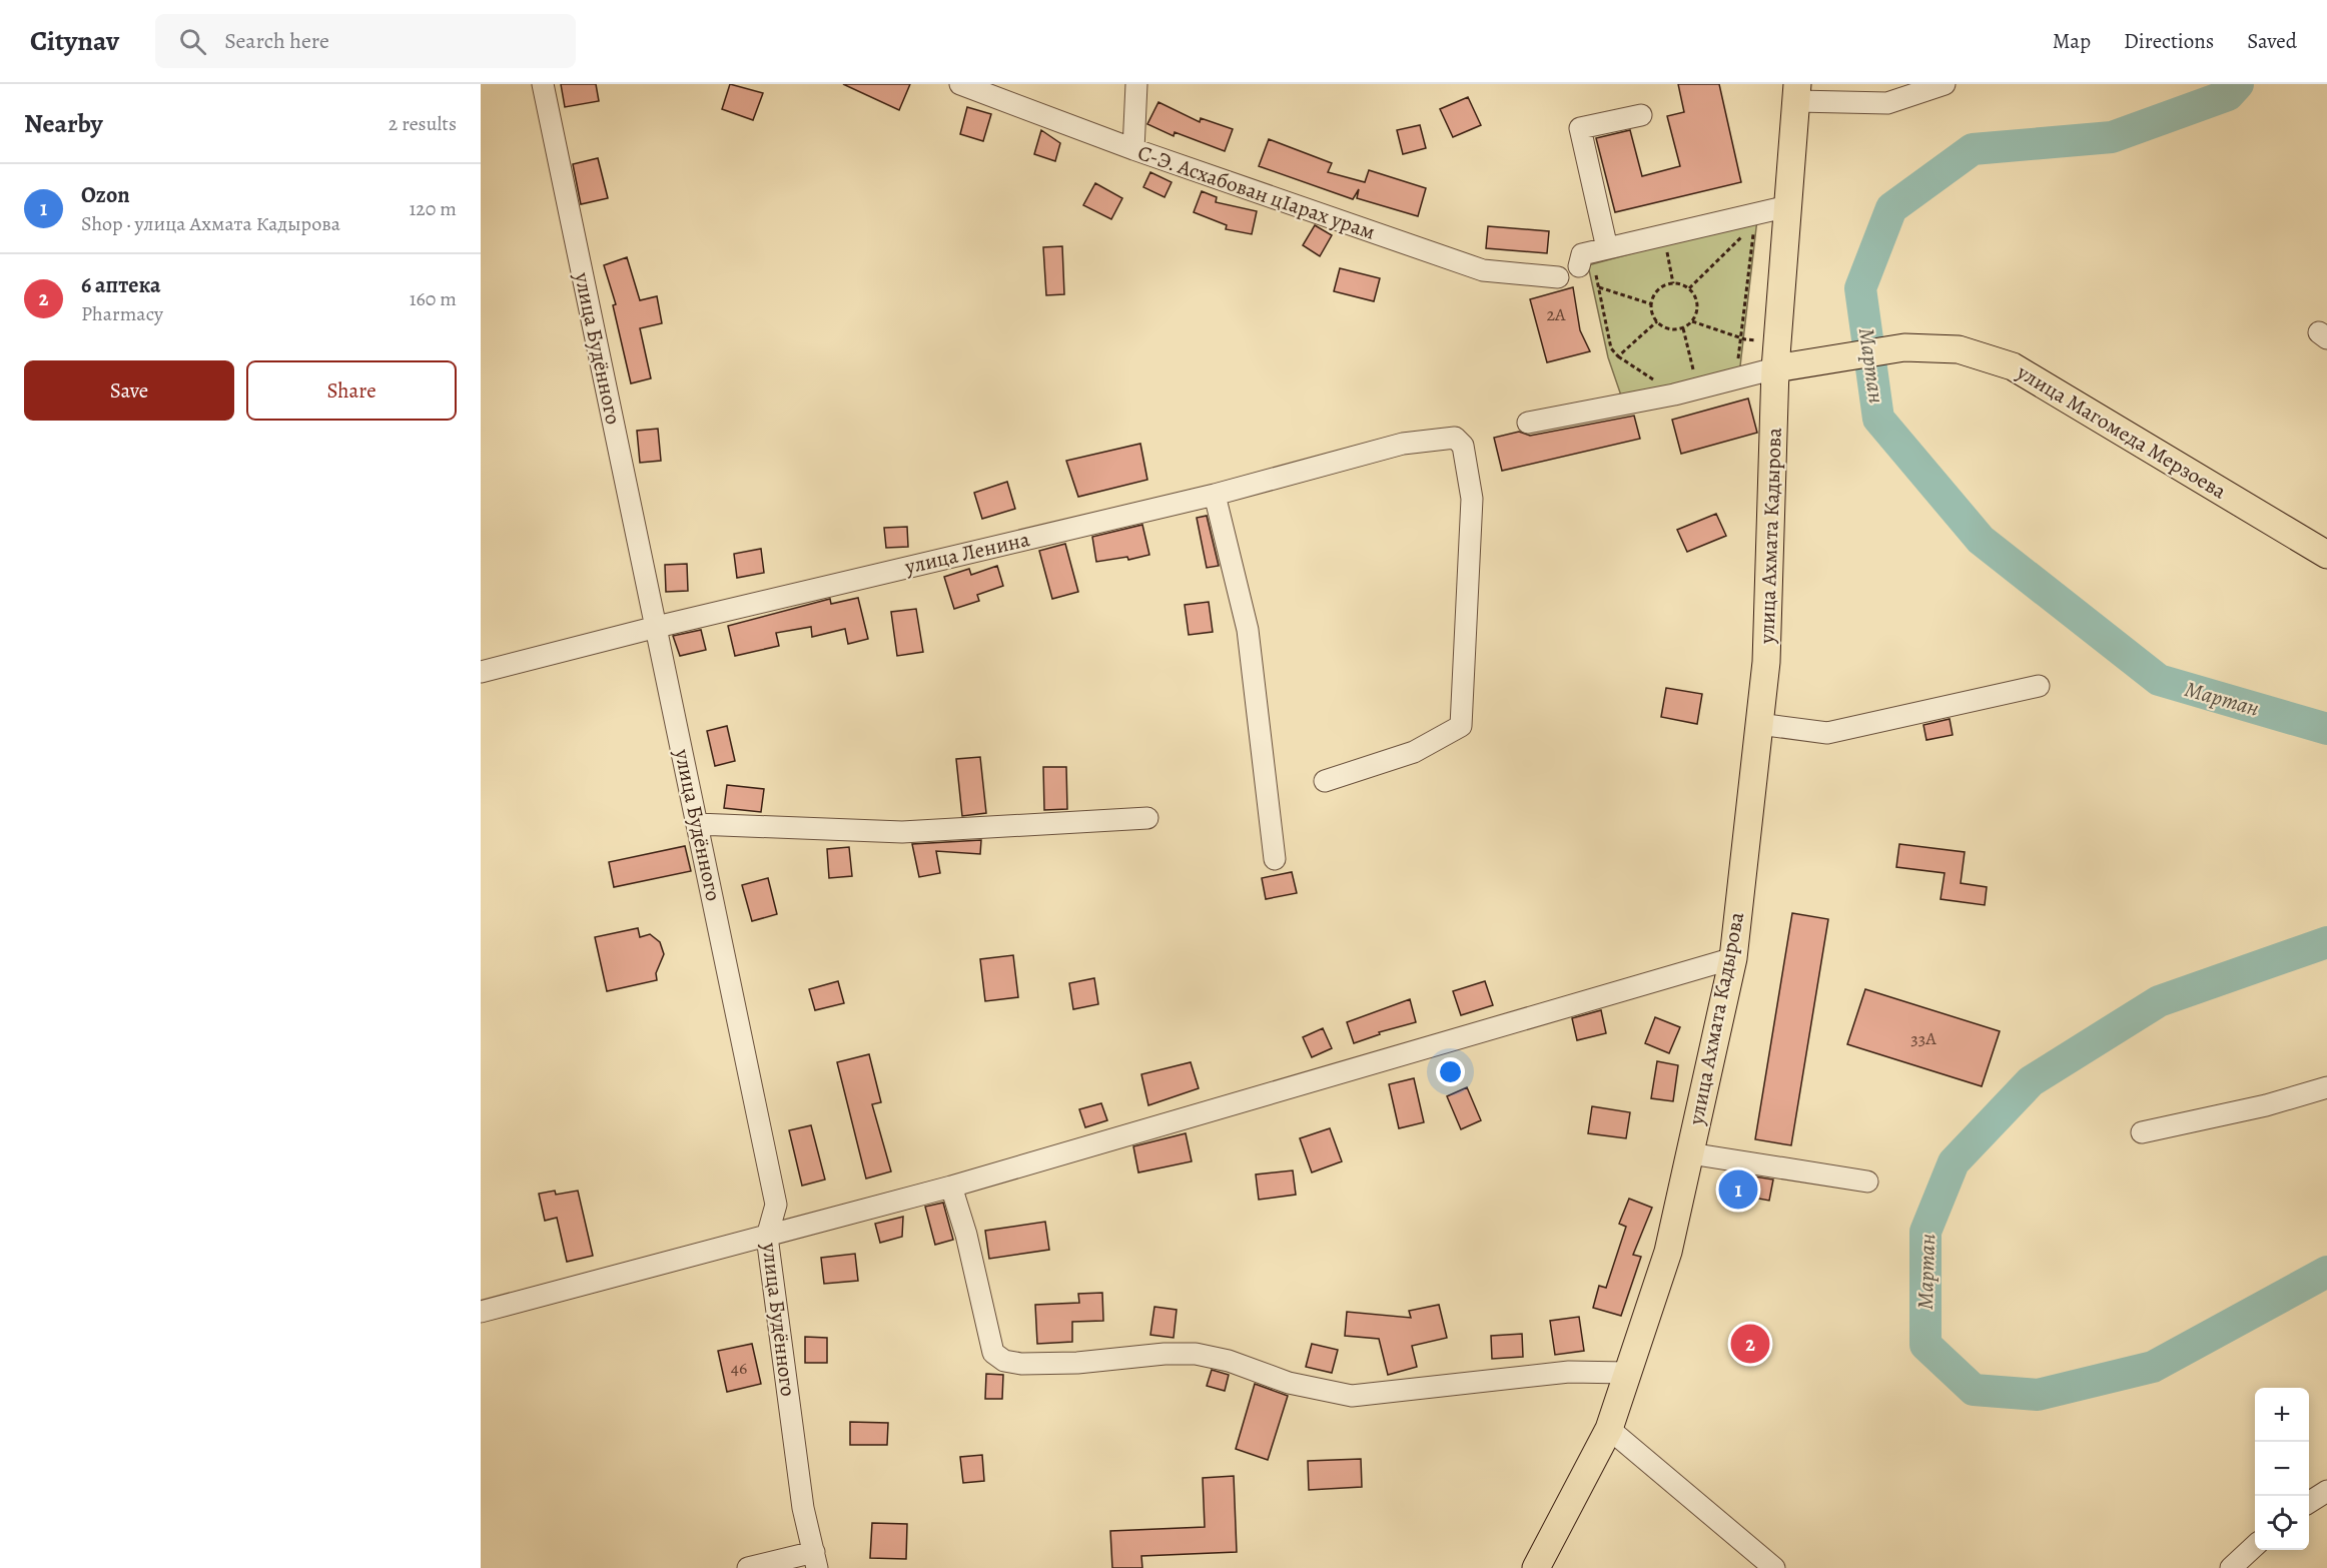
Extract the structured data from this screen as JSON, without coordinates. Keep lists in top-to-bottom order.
{
  "streets": {
    "main road": ["улица Магомеда Мерзоева", "улица Ахмата Кадырова"],
    "street": ["С-Э. Асхабован цIарах урам", "улица Будённого", "улица Ленина"]
  },
  "crossings": [
    ["улица Будённого", "улица Ленина"],
    ["улица Магомеда Мерзоева", "улица Ахмата Кадырова"]
  ],
  "water": ["Мартан"],
  "house_numbers": ["2А", "33А", "46"],
  "page": {
    "header": "Citynav",
    "search": "Search here",
    "nav": ["Map", "Directions", "Saved"],
    "heading": ["Nearby", "2 results"],
    "list": [
      {
        "mark": "1",
        "name": "Ozon",
        "note": "Shop · улица Ахмата Кадырова",
        "value": "120 m"
      },
      {
        "mark": "2",
        "name": "6 аптека",
        "note": "Pharmacy",
        "value": "160 m"
      }
    ],
    "buttons": ["Save", "Share"],
    "pins": ["1", "2"],
    "map_buttons": ["+", "−"]
  }
}
